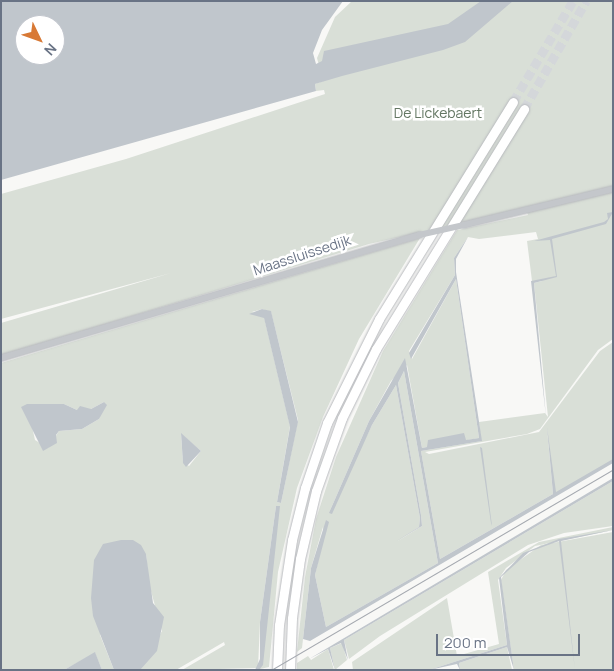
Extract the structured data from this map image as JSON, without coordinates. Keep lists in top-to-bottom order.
{
  "streets": {
    "street": ["Maassluissedijk"]
  },
  "parks": ["De Lickebaert"],
  "scale_bar": "200 m",
  "north": "bottom right"
}
